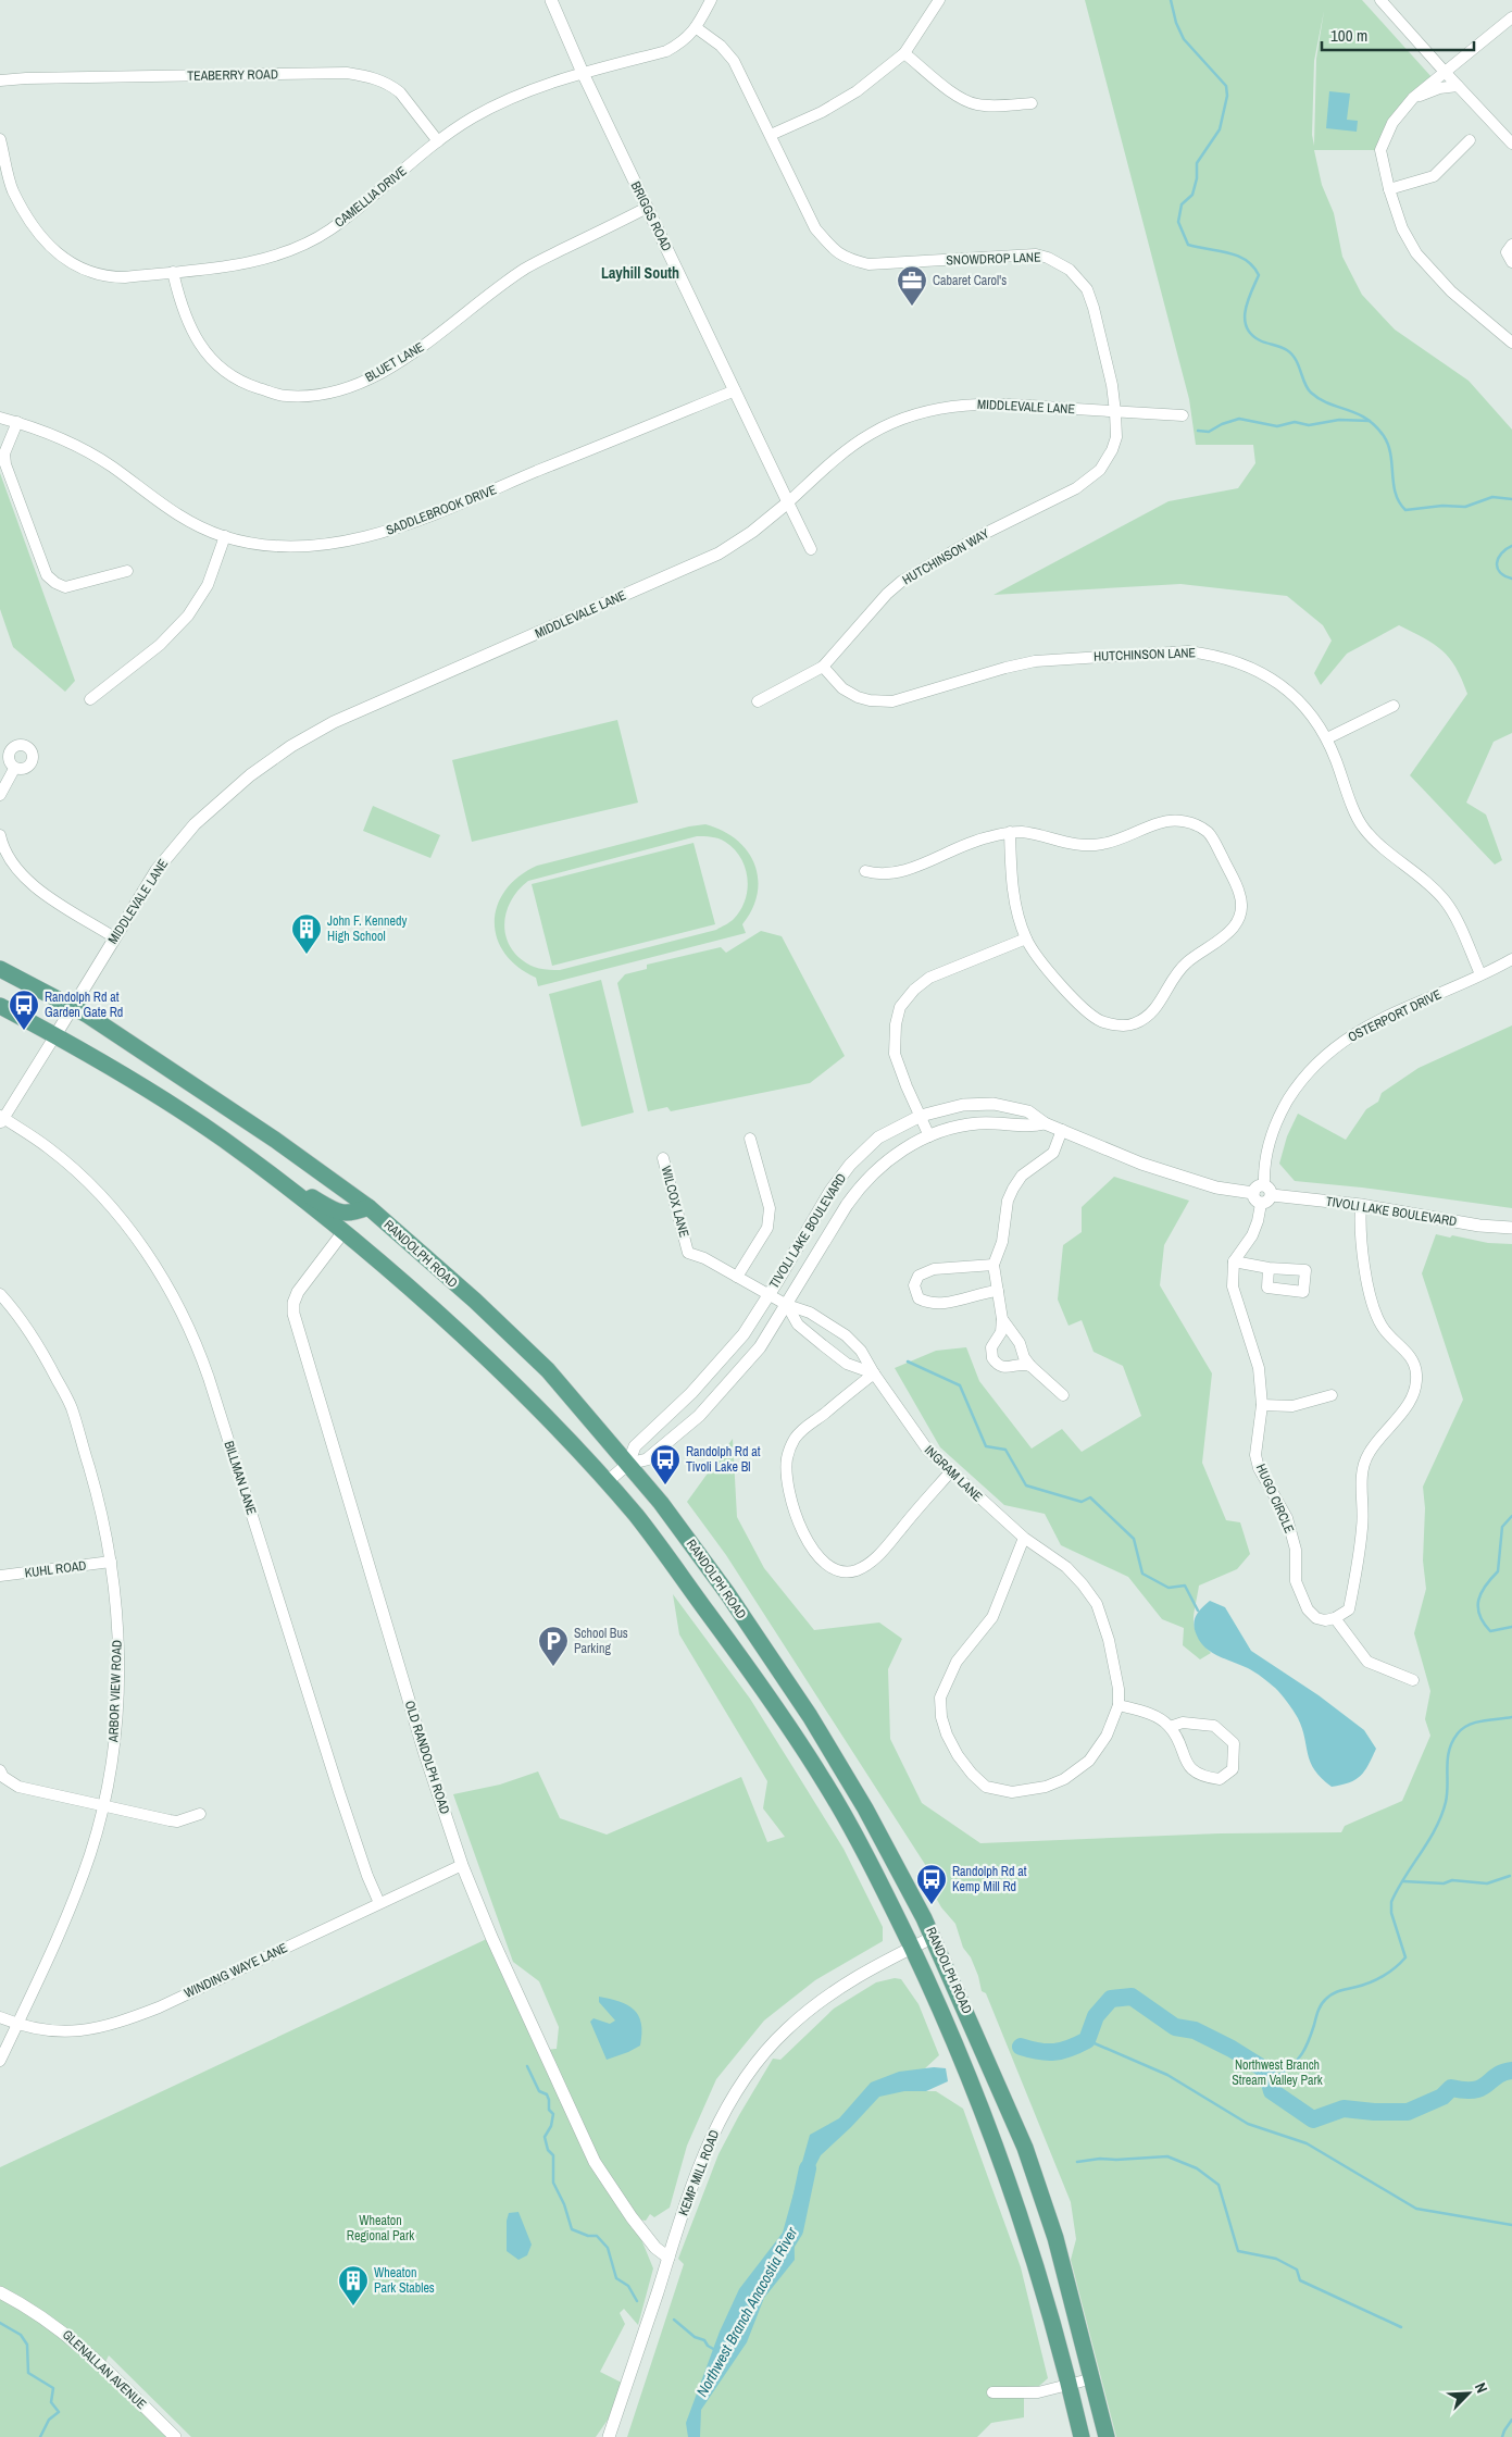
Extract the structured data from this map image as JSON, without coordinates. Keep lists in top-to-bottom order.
{
  "streets": {
    "main road": ["RANDOLPH ROAD"],
    "street": [
      "TEABERRY ROAD",
      "CAMELLIA DRIVE",
      "BRIGGS ROAD",
      "SNOWDROP LANE",
      "BLUET LANE",
      "MIDDLEVALE LANE",
      "SADDLEBROOK DRIVE",
      "HUTCHINSON WAY",
      "HUTCHINSON LANE",
      "OSTERPORT DRIVE",
      "WILCOX LANE",
      "TIVOLI LAKE BOULEVARD",
      "INGRAM LANE",
      "BILLMAN LANE",
      "HUGO CIRCLE",
      "KUHL ROAD",
      "ARBOR VIEW ROAD",
      "OLD RANDOLPH ROAD",
      "WINDING WAYE LANE",
      "KEMP MILL ROAD",
      "GLENALLAN AVENUE"
    ]
  },
  "crossings": [
    ["TEABERRY ROAD", "CAMELLIA DRIVE"],
    ["CAMELLIA DRIVE", "BRIGGS ROAD"],
    ["CAMELLIA DRIVE", "SNOWDROP LANE"],
    ["CAMELLIA DRIVE", "BLUET LANE"],
    ["BRIGGS ROAD", "BLUET LANE"],
    ["BRIGGS ROAD", "MIDDLEVALE LANE"],
    ["BRIGGS ROAD", "SADDLEBROOK DRIVE"],
    ["SNOWDROP LANE", "MIDDLEVALE LANE"],
    ["SNOWDROP LANE", "HUTCHINSON WAY"],
    ["MIDDLEVALE LANE", "HUTCHINSON WAY"],
    ["MIDDLEVALE LANE", "RANDOLPH ROAD"],
    ["HUTCHINSON WAY", "HUTCHINSON LANE"],
    ["HUTCHINSON LANE", "OSTERPORT DRIVE"],
    ["OSTERPORT DRIVE", "TIVOLI LAKE BOULEVARD"],
    ["WILCOX LANE", "TIVOLI LAKE BOULEVARD"],
    ["WILCOX LANE", "INGRAM LANE"],
    ["TIVOLI LAKE BOULEVARD", "RANDOLPH ROAD"],
    ["TIVOLI LAKE BOULEVARD", "INGRAM LANE"],
    ["RANDOLPH ROAD", "OLD RANDOLPH ROAD"],
    ["RANDOLPH ROAD", "KEMP MILL ROAD"],
    ["BILLMAN LANE", "WINDING WAYE LANE"],
    ["KUHL ROAD", "ARBOR VIEW ROAD"],
    ["ARBOR VIEW ROAD", "WINDING WAYE LANE"],
    ["OLD RANDOLPH ROAD", "WINDING WAYE LANE"],
    ["OLD RANDOLPH ROAD", "KEMP MILL ROAD"]
  ],
  "districts": ["Layhill South"],
  "water": ["Northwest Branch Anacostia River"],
  "parks": ["Northwest Branch Stream Valley Park", "Wheaton Regional Park"],
  "places": {
    "office": ["Cabaret Carol's"],
    "building": ["John F. Kennedy High School", "Wheaton Park Stables"],
    "bus stop": ["Randolph Rd at Garden Gate Rd", "Randolph Rd at Tivoli Lake Bl", "Randolph Rd at Kemp Mill Rd"],
    "parking": ["School Bus Parking"]
  },
  "scale_bar": "100 m",
  "north": "top right"
}
